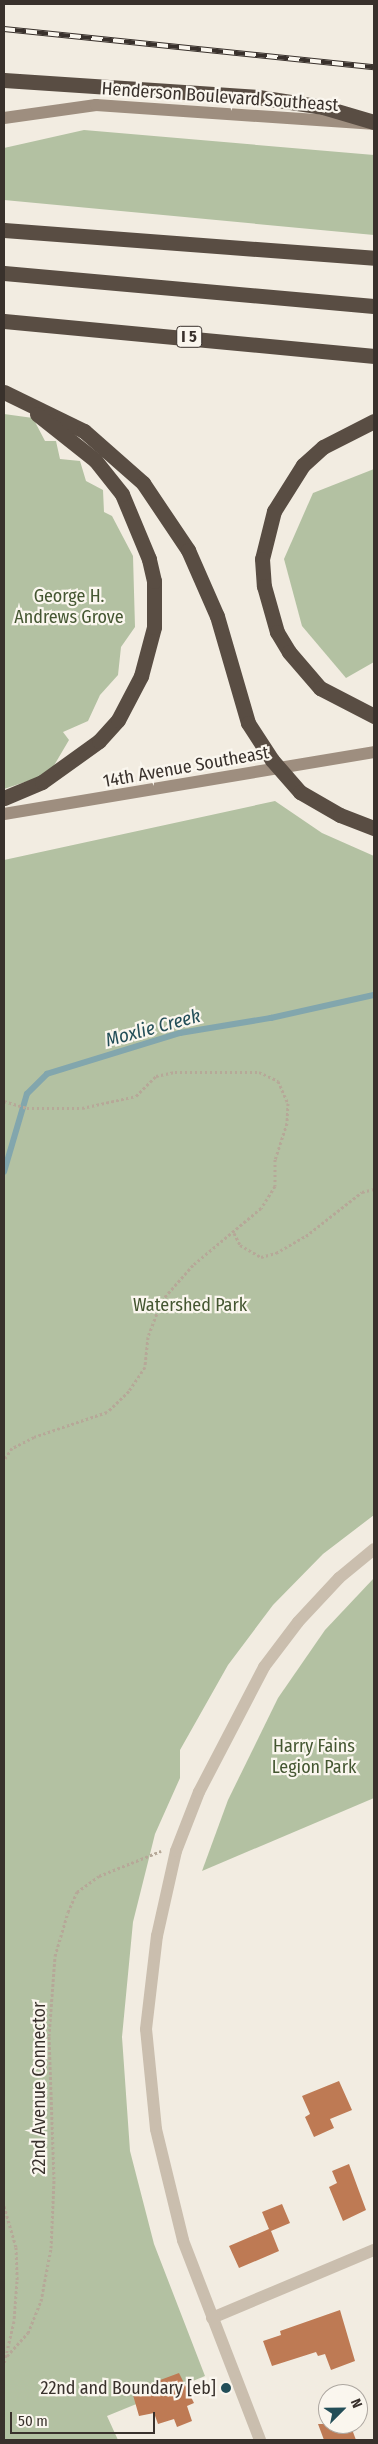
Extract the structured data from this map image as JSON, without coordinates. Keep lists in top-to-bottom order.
{
  "streets": {
    "highway": ["I 5"],
    "main road": ["Henderson Boulevard Southeast", "14th Avenue Southeast"],
    "path": ["22nd Avenue Connector"]
  },
  "water": ["Moxlie Creek"],
  "parks": ["George H. Andrews Grove", "Watershed Park", "Harry Fains Legion Park"],
  "places": ["22nd and Boundary [eb]"],
  "scale_bar": "50 m",
  "north": "top right"
}
